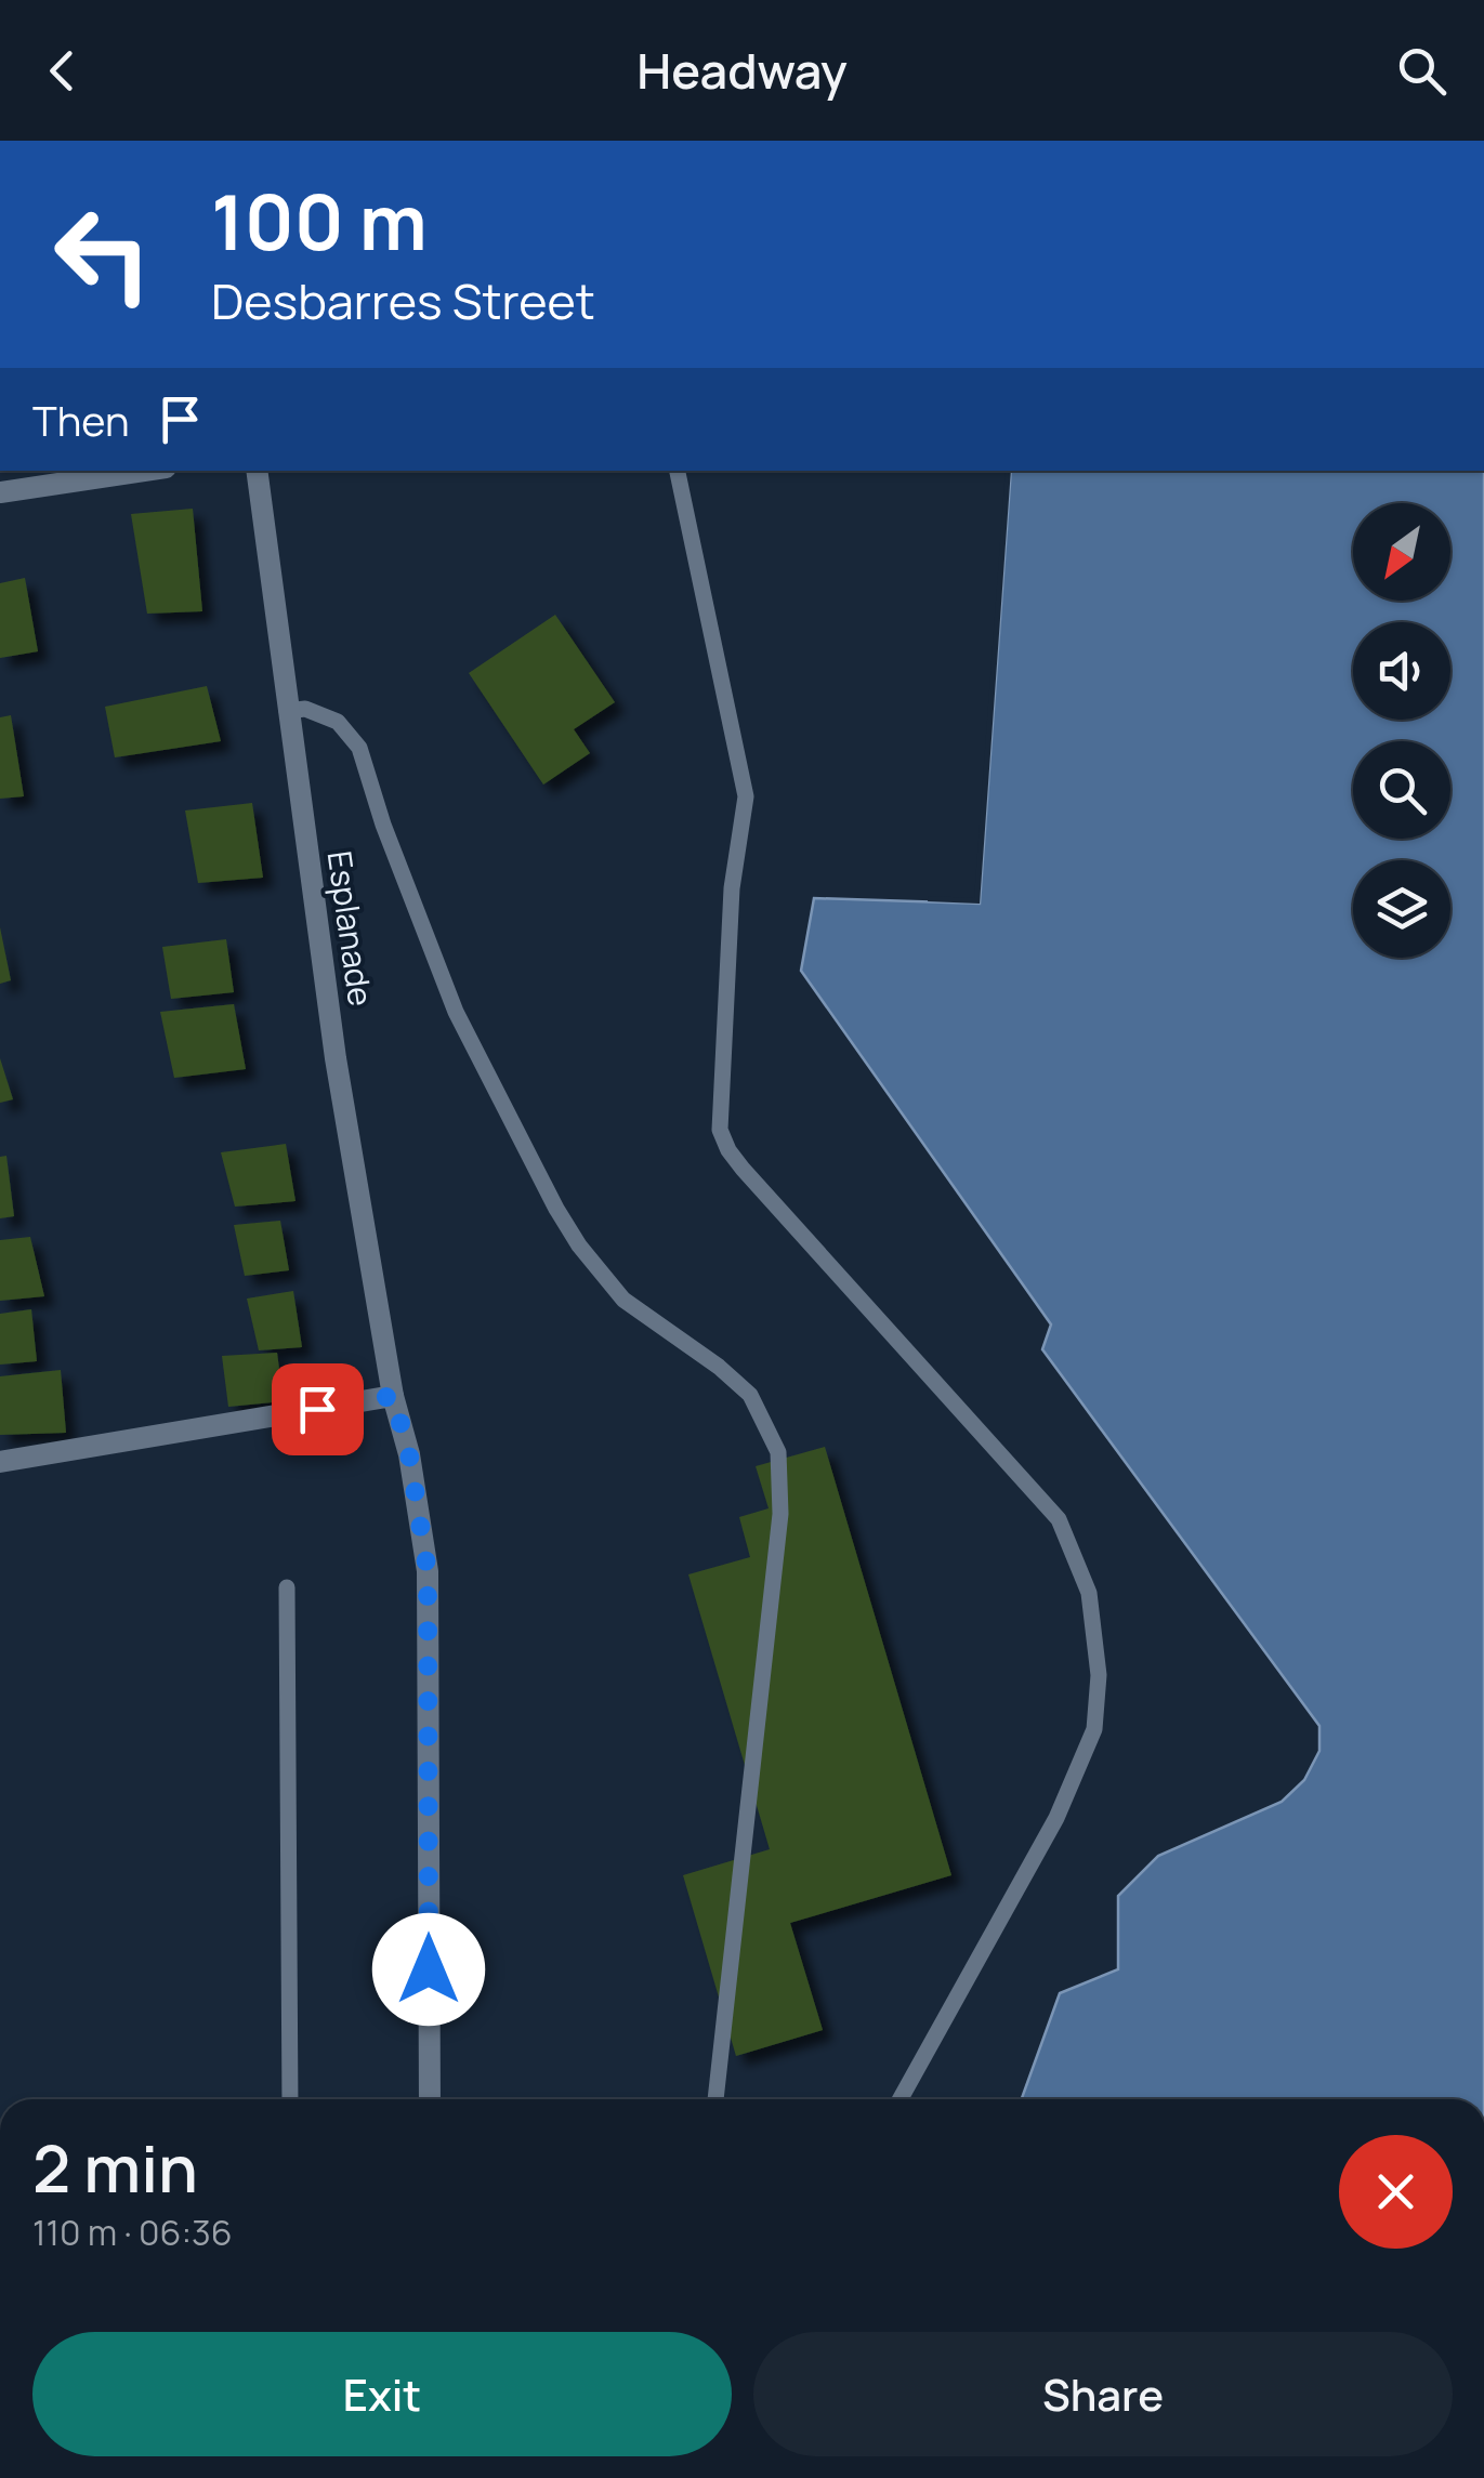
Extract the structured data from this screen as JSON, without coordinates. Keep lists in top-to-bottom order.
{
  "streets": {
    "street": ["Esplanade"]
  },
  "north": "bottom left",
  "page": {
    "header": "Headway",
    "turn": ["100 m", "Desbarres Street"],
    "then": "Then",
    "heading": ["2 min", "110 m · 06:36"],
    "buttons": ["Exit", "Share"]
  }
}
